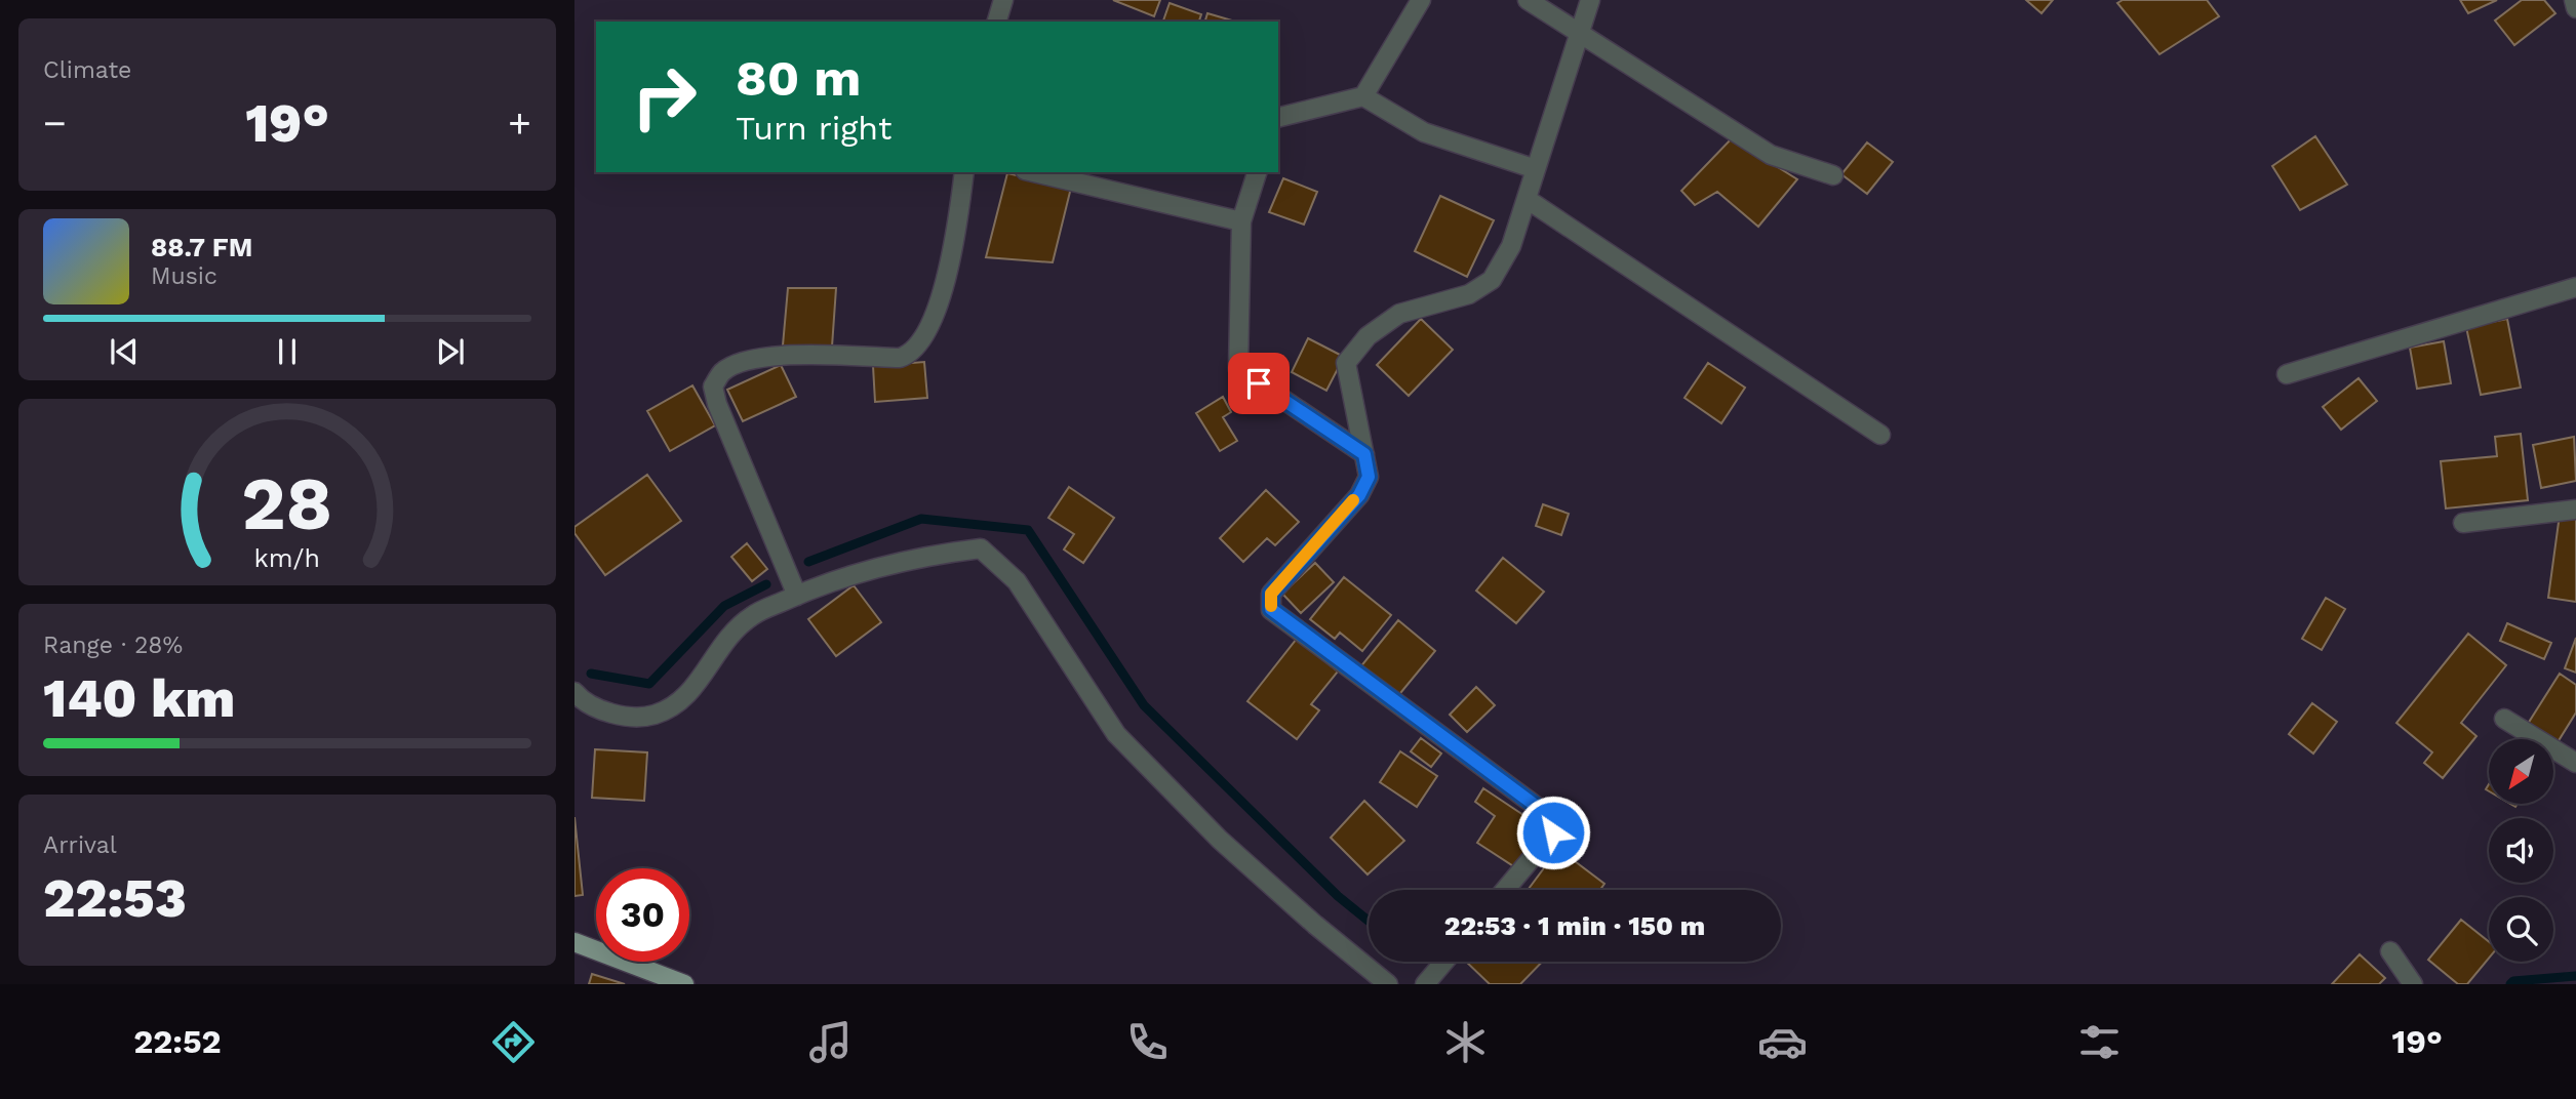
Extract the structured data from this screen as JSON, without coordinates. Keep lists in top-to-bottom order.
{
  "north": "bottom left",
  "page": {
    "tile": [
      "Climate",
      ["Range · 28%", "140 km"],
      ["Arrival", "22:53"]
    ],
    "turn": ["80 m", "Turn right"],
    "heat": ["−", "19°", "+"],
    "song": ["88.7 FM", "Music"],
    "limit": "30",
    "trip": "22:53 · 1 min · 150 m",
    "tabs": ["22:52", "19°"],
    "gauge": ["28", "km/h"]
  }
}
